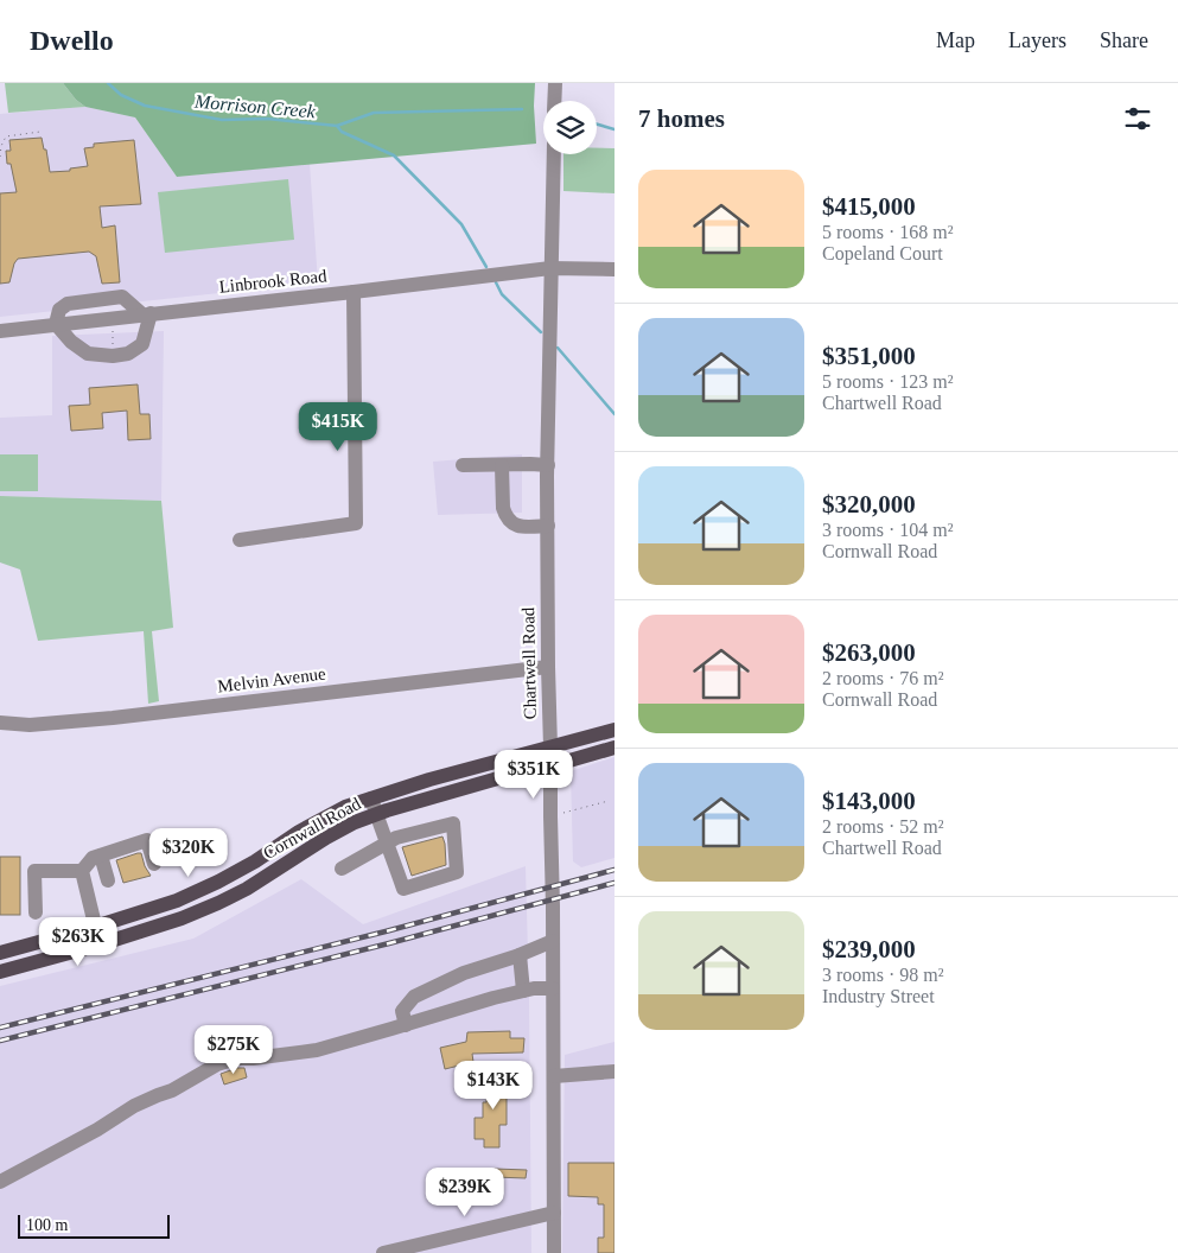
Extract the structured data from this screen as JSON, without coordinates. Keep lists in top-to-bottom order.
{
  "streets": {
    "main road": ["Cornwall Road"],
    "street": ["Linbrook Road", "Chartwell Road", "Melvin Avenue"]
  },
  "crossings": [
    ["Linbrook Road", "Chartwell Road"],
    ["Chartwell Road", "Melvin Avenue"],
    ["Chartwell Road", "Cornwall Road"]
  ],
  "water": ["Morrison Creek"],
  "scale_bar": "100 m",
  "page": {
    "header": "Dwello",
    "nav": ["Map", "Layers", "Share"],
    "heading": "7 homes",
    "list": [
      {
        "name": "$415,000",
        "note": "5 rooms · 168 m² · Copeland Court"
      },
      {
        "name": "$351,000",
        "note": "5 rooms · 123 m² · Chartwell Road"
      },
      {
        "name": "$320,000",
        "note": "3 rooms · 104 m² · Cornwall Road"
      },
      {
        "name": "$263,000",
        "note": "2 rooms · 76 m² · Cornwall Road"
      },
      {
        "name": "$143,000",
        "note": "2 rooms · 52 m² · Chartwell Road"
      },
      {
        "name": "$239,000",
        "note": "3 rooms · 98 m² · Industry Street"
      }
    ],
    "price": [
      "$415K",
      "$351K",
      "$320K",
      "$263K",
      "$275K",
      "$143K",
      "$239K"
    ],
    "scale": "100 m"
  }
}
